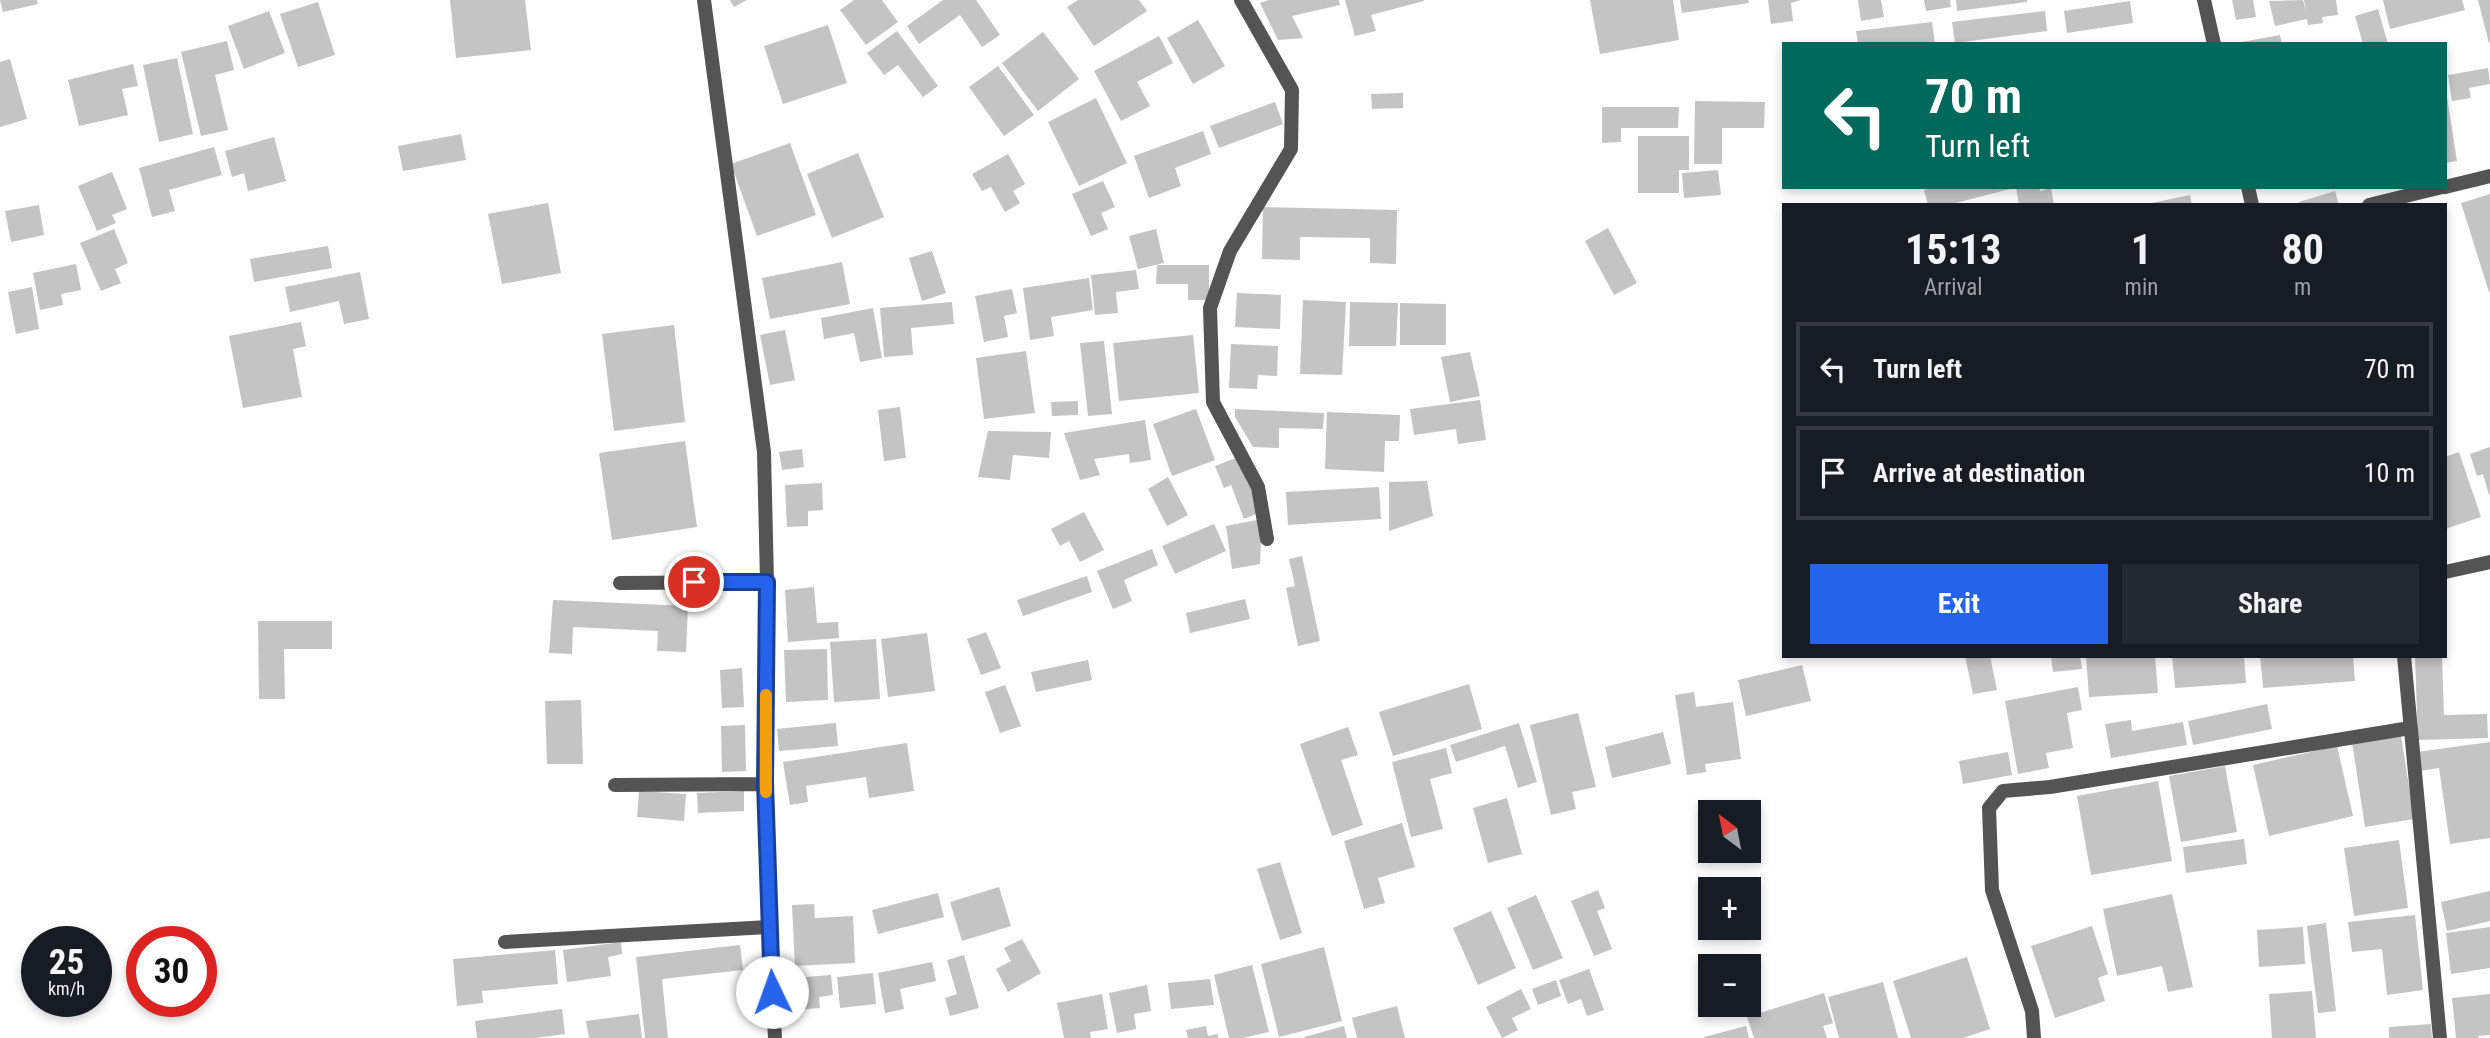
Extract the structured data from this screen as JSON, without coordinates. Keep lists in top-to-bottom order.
{
  "north": "top left",
  "page": {
    "turn": ["70 m", "Turn left"],
    "eta": [
      "15:13",
      "Arrival",
      "1",
      "min",
      "80",
      "m"
    ],
    "list": [
      {
        "name": "Turn left",
        "value": "70 m"
      },
      {
        "name": "Arrive at destination",
        "value": "10 m"
      }
    ],
    "buttons": ["Exit", "Share"],
    "map_buttons": ["+", "−"],
    "speed": "25 km/h",
    "limit": "30"
  }
}
